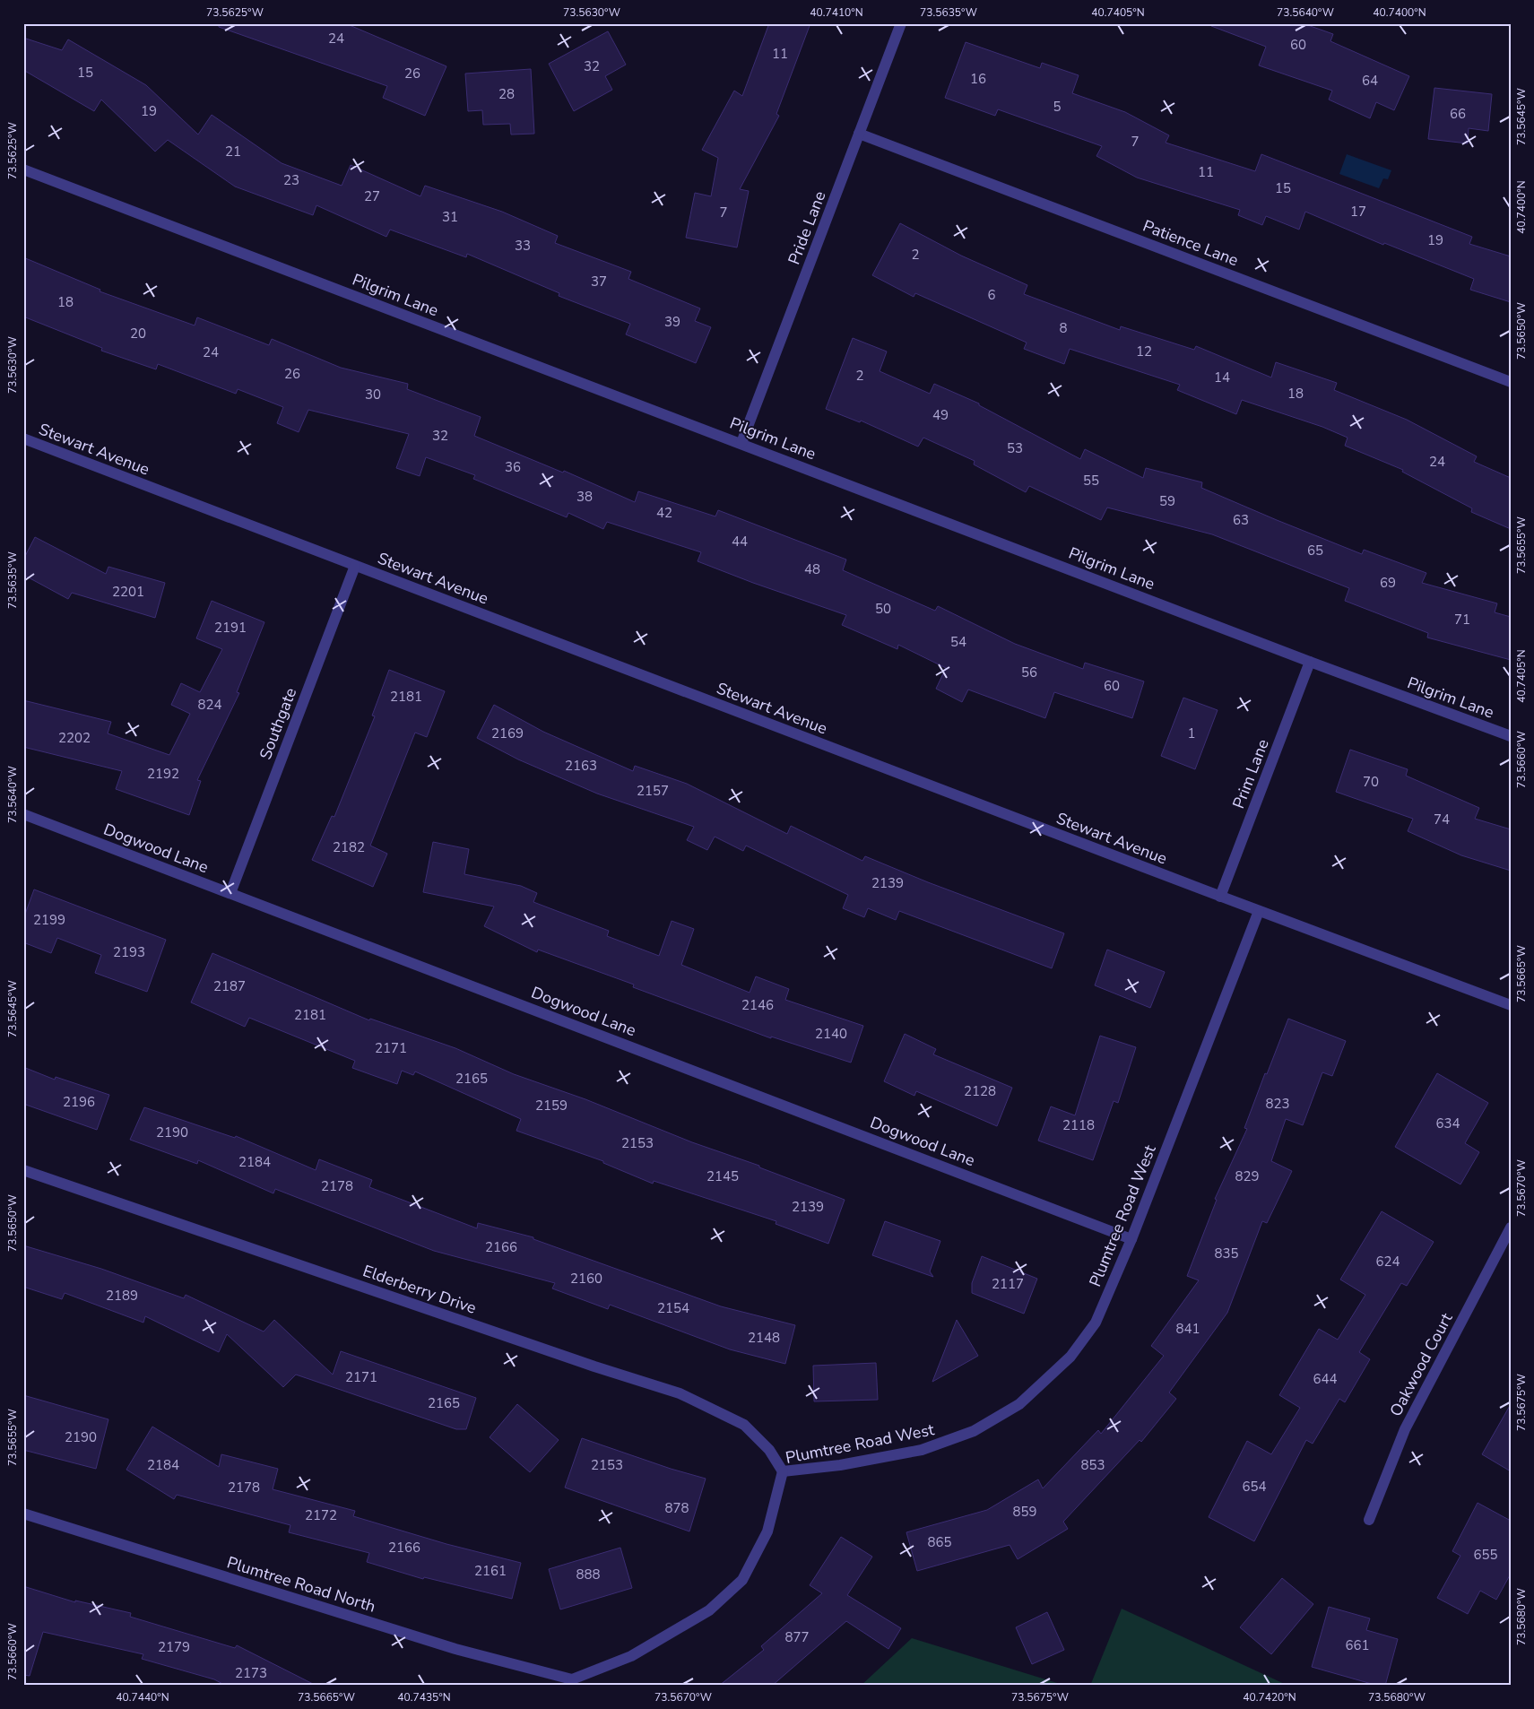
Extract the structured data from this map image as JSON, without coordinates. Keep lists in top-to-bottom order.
{
  "streets": {
    "street": [
      "Pride Lane",
      "Patience Lane",
      "Pilgrim Lane",
      "Stewart Avenue",
      "Southgate",
      "Prim Lane",
      "Dogwood Lane",
      "Plumtree Road West",
      "Elderberry Drive",
      "Oakwood Court",
      "Plumtree Road North"
    ]
  },
  "crossings": [
    ["Pride Lane", "Patience Lane"],
    ["Pride Lane", "Pilgrim Lane"],
    ["Pilgrim Lane", "Prim Lane"],
    ["Stewart Avenue", "Southgate"],
    ["Stewart Avenue", "Prim Lane"],
    ["Stewart Avenue", "Plumtree Road West"],
    ["Southgate", "Dogwood Lane"],
    ["Dogwood Lane", "Plumtree Road West"],
    ["Plumtree Road West", "Elderberry Drive"],
    ["Plumtree Road West", "Plumtree Road North"]
  ],
  "house_numbers": [
    "24",
    "60",
    "11",
    "32",
    "15",
    "26",
    "16",
    "64",
    "28",
    "5",
    "19",
    "66",
    "7",
    "21",
    "11",
    "23",
    "15",
    "27",
    "17",
    "7",
    "31",
    "19",
    "33",
    "2",
    "37",
    "6",
    "18",
    "39",
    "8",
    "20",
    "12",
    "24",
    "26",
    "2",
    "14",
    "18",
    "30",
    "49",
    "32",
    "53",
    "24",
    "36",
    "55",
    "38",
    "59",
    "42",
    "63",
    "44",
    "65",
    "48",
    "69",
    "2201",
    "50",
    "71",
    "2191",
    "54",
    "56",
    "60",
    "2181",
    "824",
    "2169",
    "1",
    "2202",
    "2163",
    "2192",
    "70",
    "2157",
    "74",
    "2182",
    "2139",
    "2199",
    "2193",
    "2187",
    "2146",
    "2181",
    "2140",
    "2171",
    "2165",
    "2128",
    "2196",
    "823",
    "2159",
    "634",
    "2118",
    "2190",
    "2153",
    "2184",
    "2145",
    "829",
    "2178",
    "2139",
    "2166",
    "835",
    "624",
    "2160",
    "2117",
    "2189",
    "2154",
    "841",
    "2148",
    "2171",
    "644",
    "2165",
    "2190",
    "2184",
    "2153",
    "853",
    "654",
    "2178",
    "878",
    "859",
    "2172",
    "865",
    "2166",
    "655",
    "2161",
    "888",
    "877",
    "661",
    "2179",
    "2173"
  ],
  "coordinates": [
    "73.5625°W",
    "73.5630°W",
    "40.7410°N",
    "73.5635°W",
    "40.7405°N",
    "73.5640°W",
    "40.7400°N",
    "73.5645°W",
    "73.5650°W",
    "73.5655°W",
    "73.5660°W",
    "73.5665°W",
    "73.5670°W",
    "73.5675°W",
    "73.5680°W",
    "40.7440°N",
    "40.7435°N",
    "40.7420°N"
  ]
}
